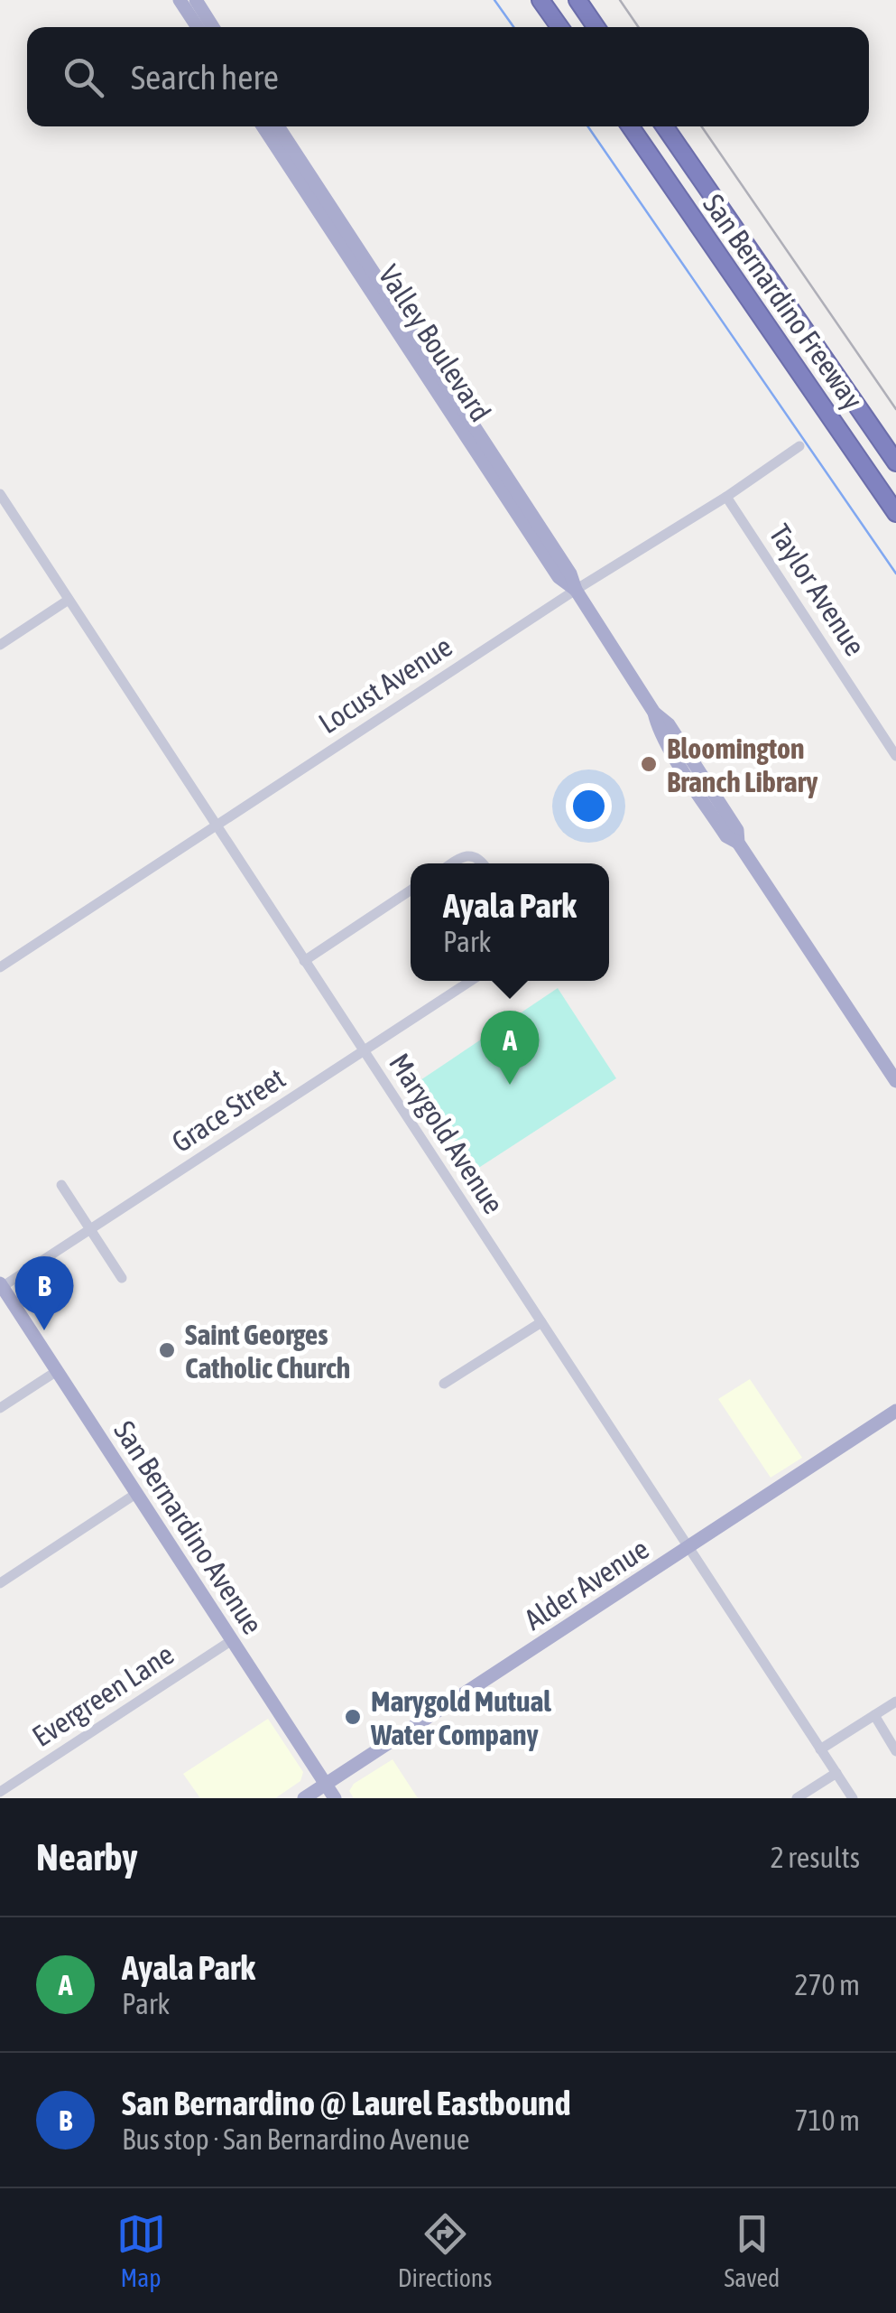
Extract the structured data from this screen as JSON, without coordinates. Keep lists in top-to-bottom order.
{
  "streets": {
    "highway": ["San Bernardino Freeway"],
    "main road": ["Valley Boulevard", "San Bernardino Avenue", "Alder Avenue"],
    "street": [
      "Taylor Avenue",
      "Locust Avenue",
      "Grace Street",
      "Marygold Avenue",
      "Evergreen Lane"
    ]
  },
  "crossings": [
    ["Valley Boulevard", "Locust Avenue"],
    ["Taylor Avenue", "Locust Avenue"],
    ["Locust Avenue", "Marygold Avenue"],
    ["Grace Street", "Marygold Avenue"],
    ["Grace Street", "San Bernardino Avenue"],
    ["Marygold Avenue", "Alder Avenue"],
    ["San Bernardino Avenue", "Alder Avenue"],
    ["San Bernardino Avenue", "Evergreen Lane"]
  ],
  "places": ["Bloomington Branch Library", "Saint Georges Catholic Church", "Marygold Mutual Water Company"],
  "page": {
    "search": "Search here",
    "popup": ["Ayala Park", "Park"],
    "pins": ["A", "B"],
    "heading": ["Nearby", "2 results"],
    "list": [
      {
        "mark": "A",
        "name": "Ayala Park",
        "note": "Park",
        "value": "270 m"
      },
      {
        "mark": "B",
        "name": "San Bernardino @ Laurel Eastbound",
        "note": "Bus stop · San Bernardino Avenue",
        "value": "710 m"
      }
    ],
    "nav": ["Map", "Directions", "Saved"]
  }
}
